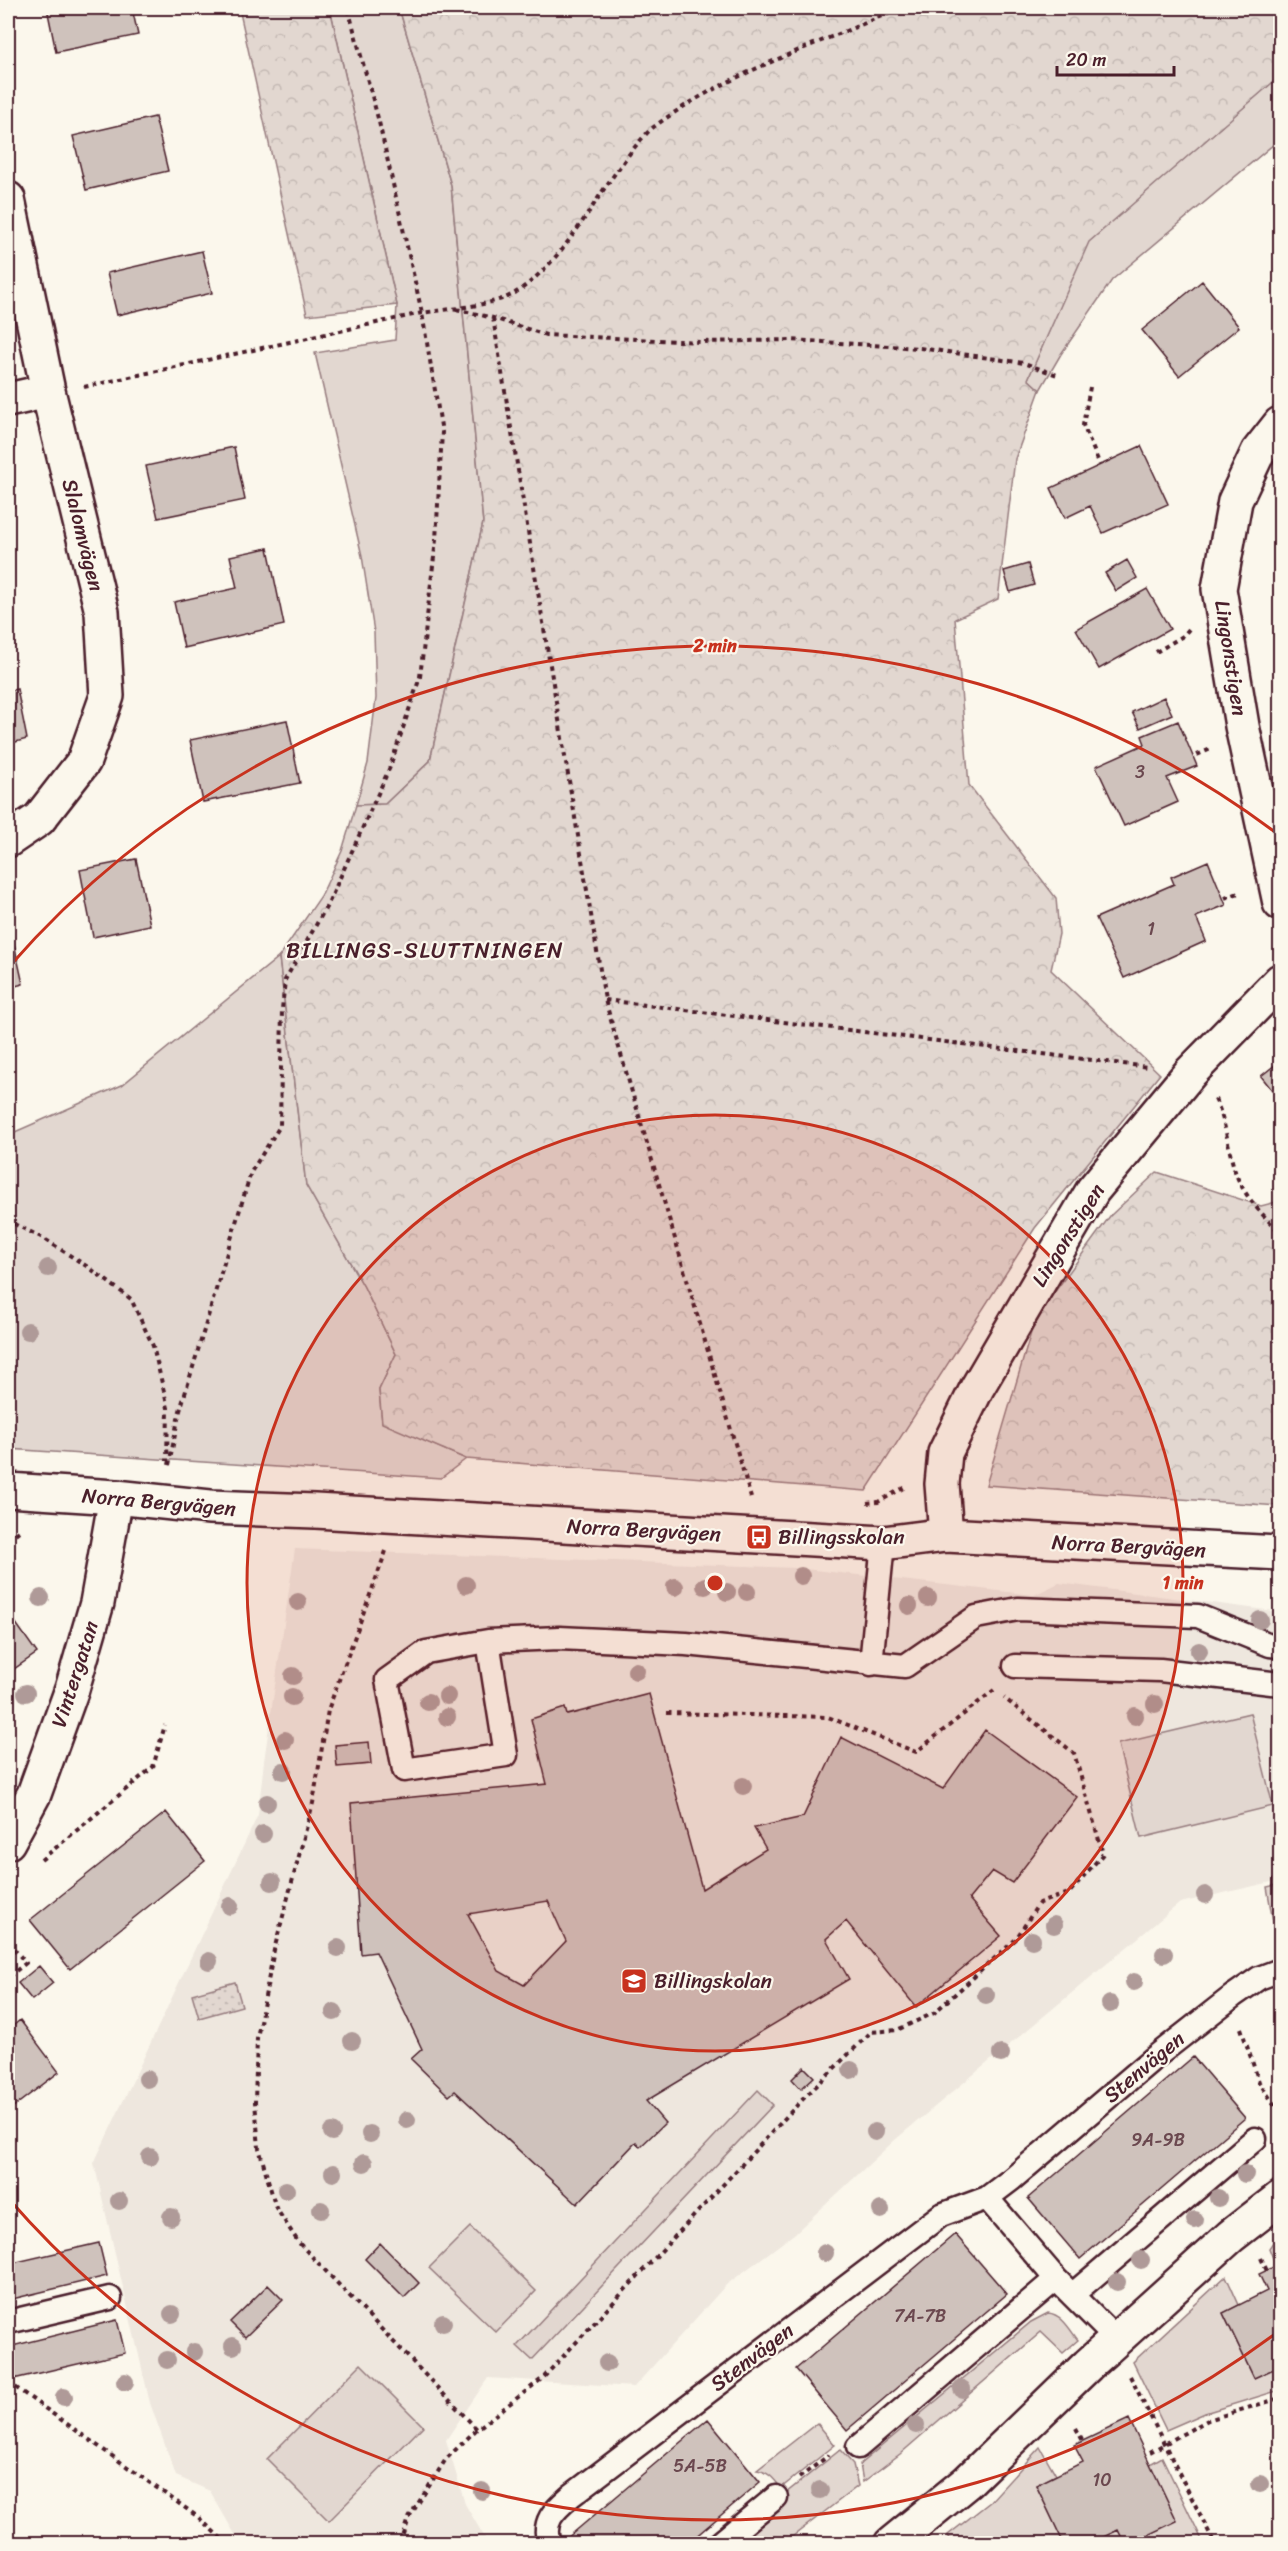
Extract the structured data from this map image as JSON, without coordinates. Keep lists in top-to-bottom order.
{
  "streets": {
    "street": [
      "Slalomvägen",
      "Lingonstigen",
      "Norra Bergvägen",
      "Vintergatan"
    ],
    "lane": ["Stenvägen"]
  },
  "crossings": [
    ["Lingonstigen", "Norra Bergvägen"],
    ["Norra Bergvägen", "Vintergatan"]
  ],
  "districts": ["BILLINGS-SLUTTNINGEN"],
  "places": {
    "bus stop": ["Billingsskolan"],
    "school or university": ["Billingskolan"]
  },
  "house_numbers": [
    "3",
    "1",
    "9A-9B",
    "7A-7B",
    "5A-5B",
    "10"
  ],
  "scale_bar": "20 m",
  "rings": ["2 min", "1 min"]
}
